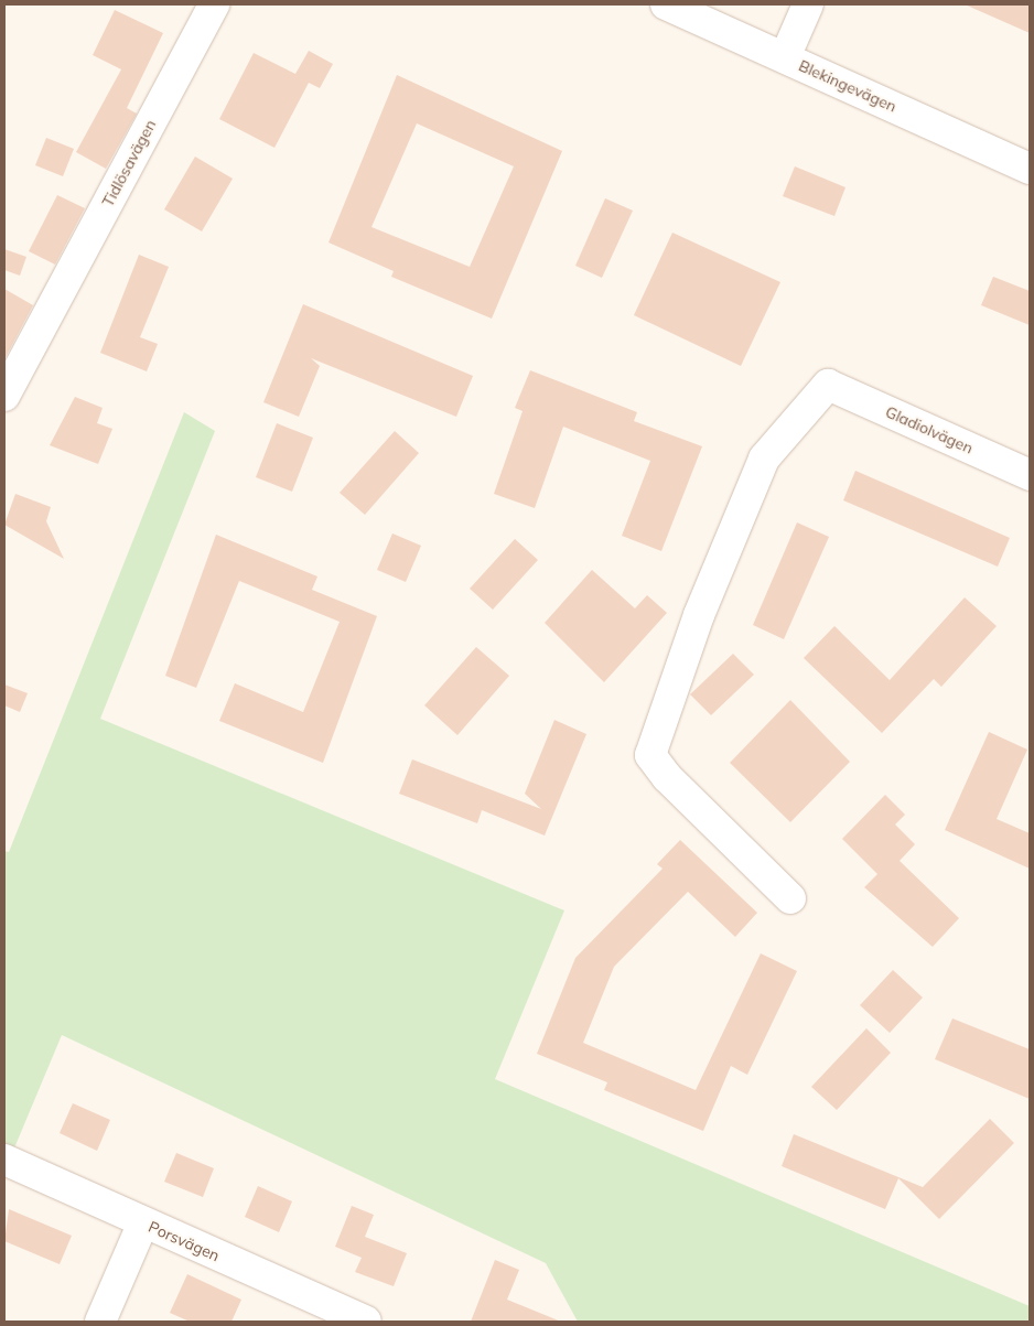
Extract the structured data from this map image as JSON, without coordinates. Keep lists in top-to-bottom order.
{
  "streets": {
    "street": [
      "Blekingevägen",
      "Tidlösavägen",
      "Gladiolvägen",
      "Porsvägen"
    ]
  }
}
